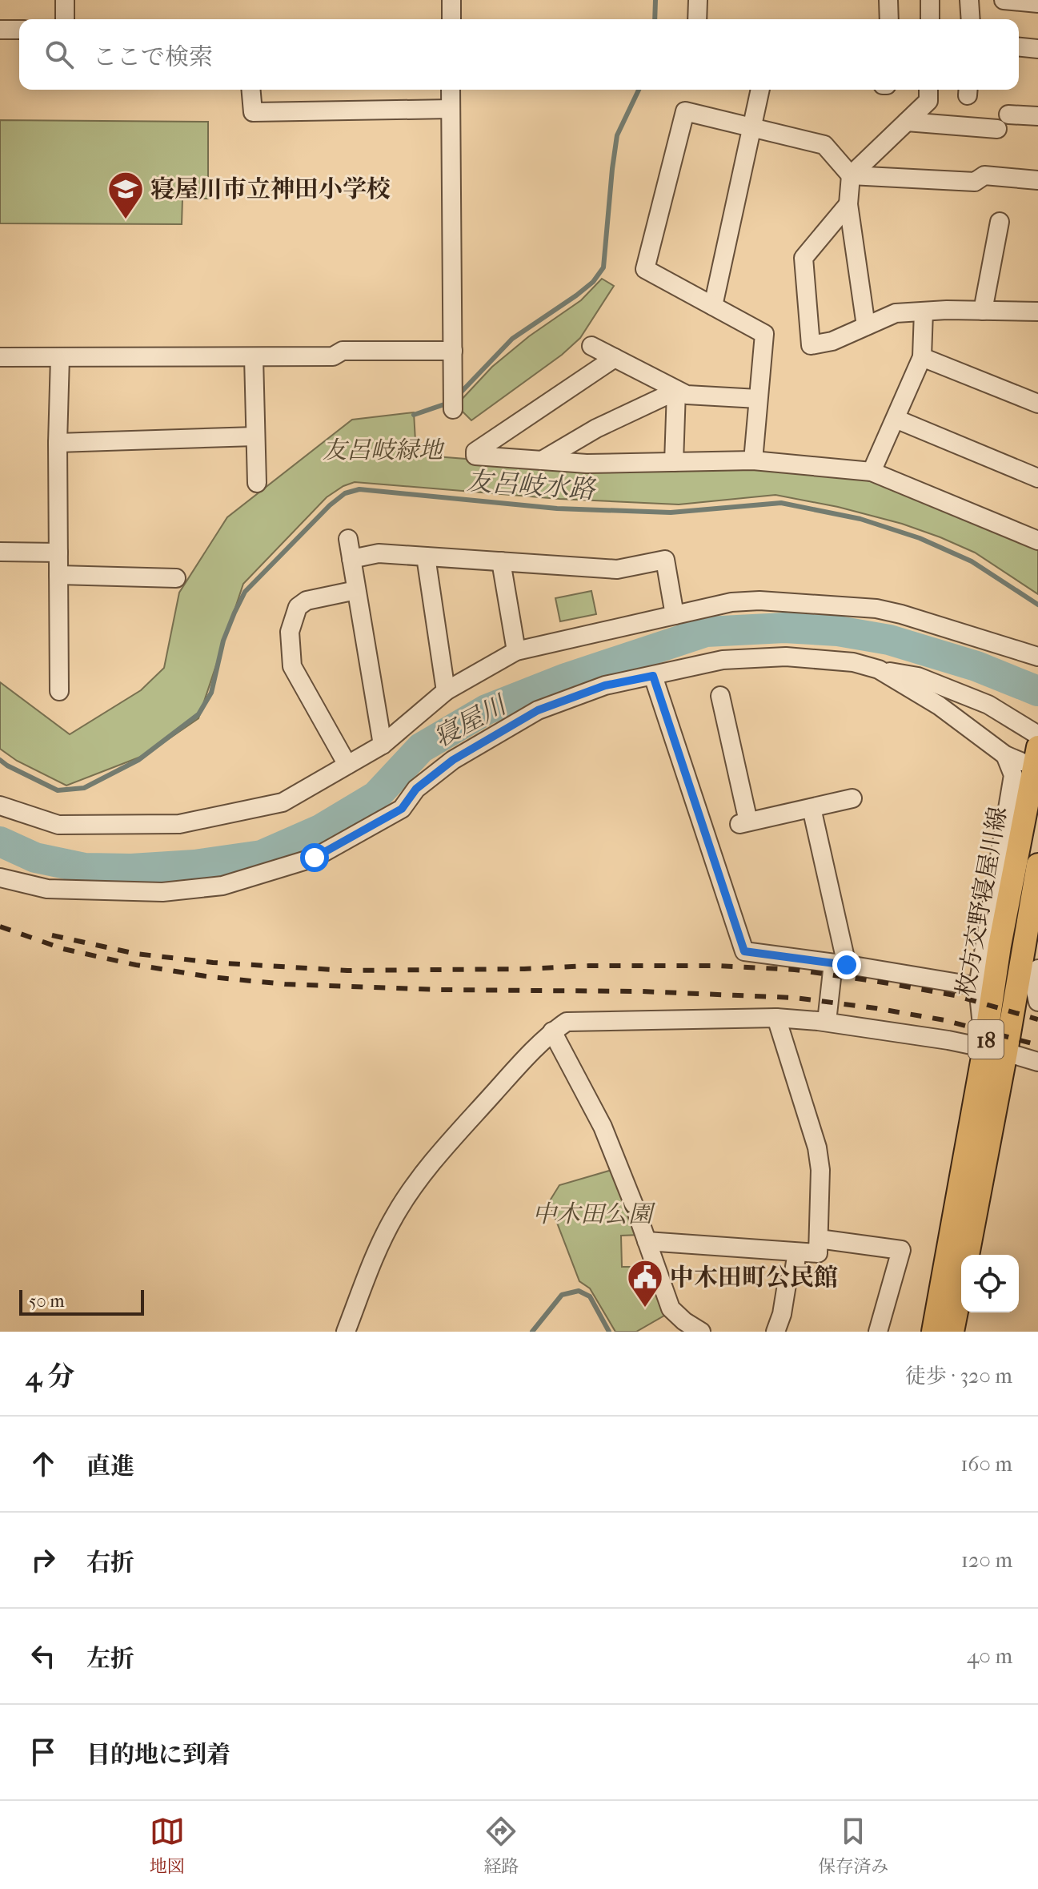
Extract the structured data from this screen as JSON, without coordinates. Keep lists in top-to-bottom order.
{
  "streets": {
    "main road": ["枚方交野寝屋川線", "18"]
  },
  "water": ["友呂岐水路", "寝屋川"],
  "parks": ["友呂岐緑地", "中木田公園"],
  "places": {
    "school or university": ["寝屋川市立神田小学校"],
    "public building": ["中木田町公民館"]
  },
  "scale_bar": "50 m",
  "page": {
    "search": "ここで検索",
    "scale": "50 m",
    "heading": ["4 分", "徒歩 · 320 m"],
    "list": [
      ["直進", "160 m"],
      ["右折", "120 m"],
      ["左折", "40 m"],
      "目的地に到着"
    ],
    "nav": ["地図", "経路", "保存済み"]
  }
}
